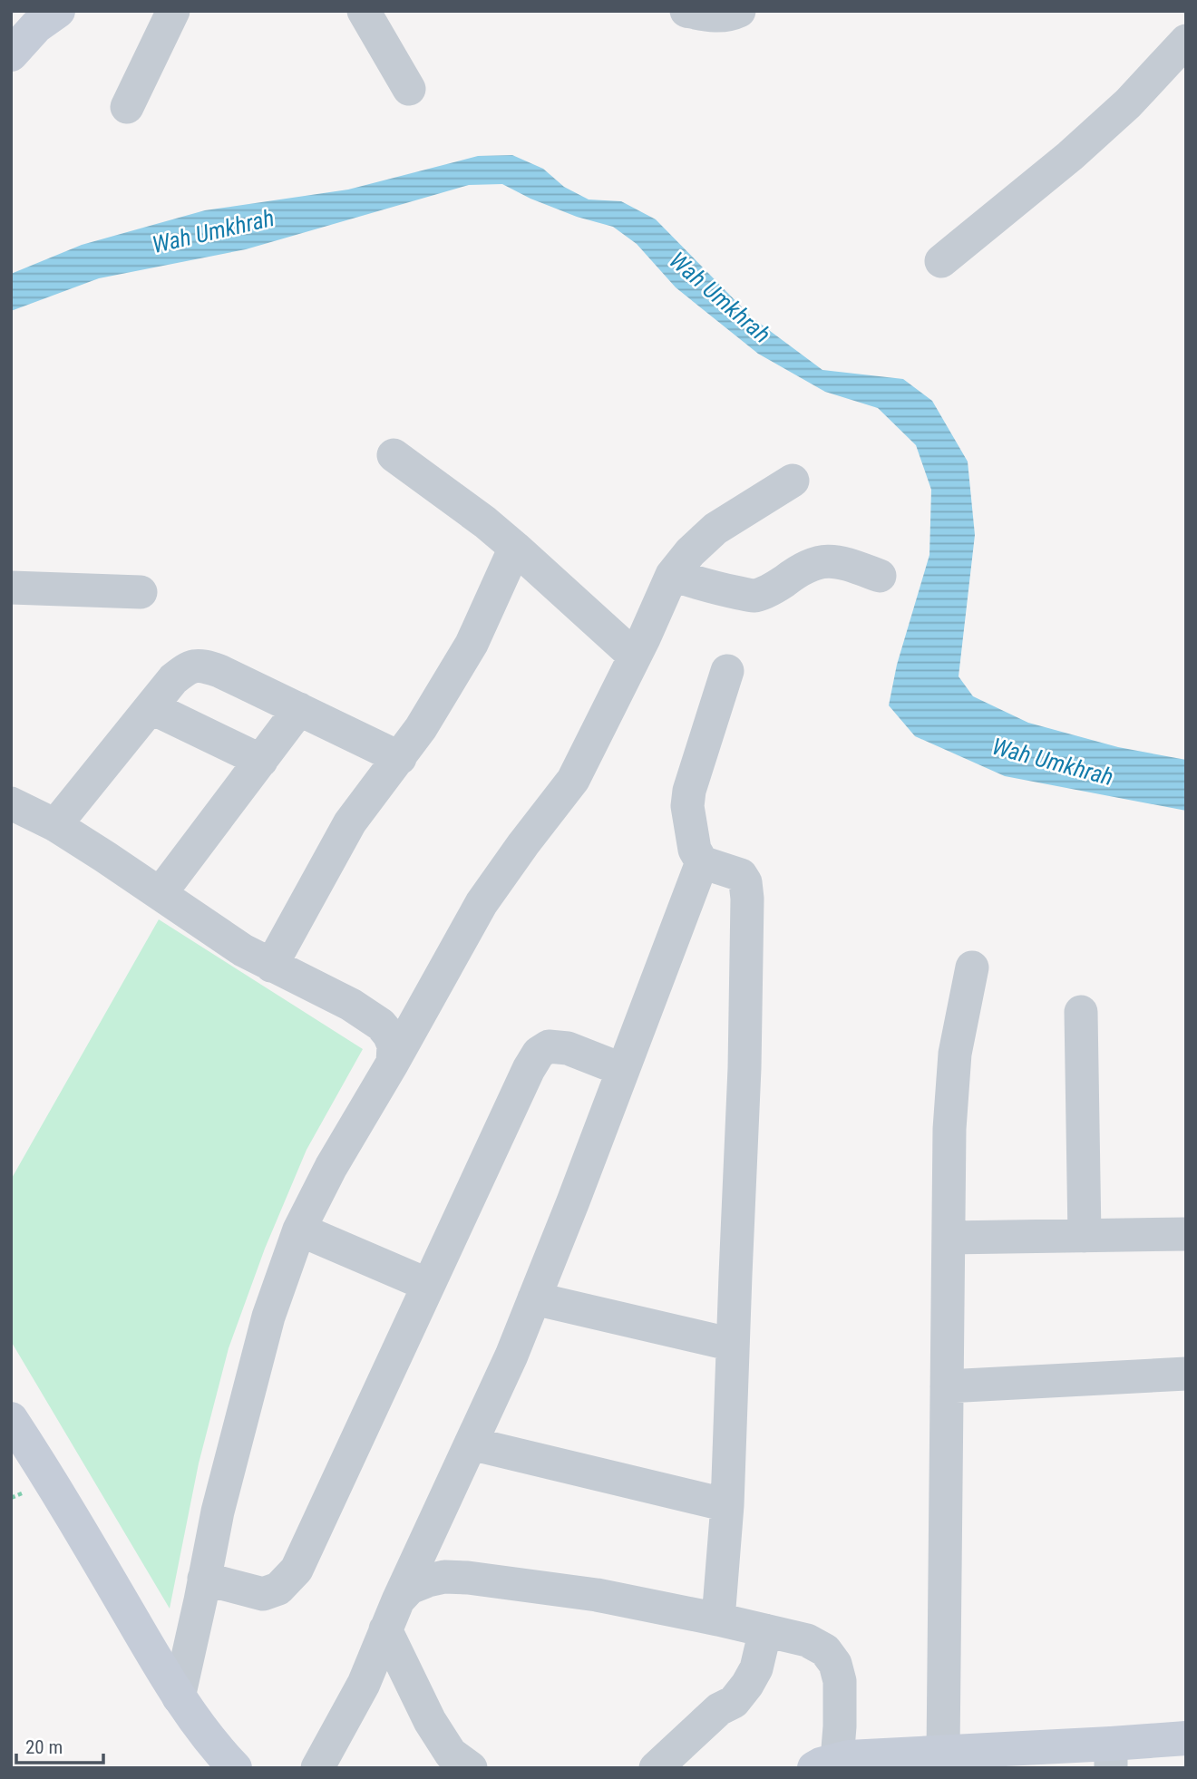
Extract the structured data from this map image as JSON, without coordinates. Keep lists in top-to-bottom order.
{
  "water": ["Wah Umkhrah"],
  "scale_bar": "20 m"
}
